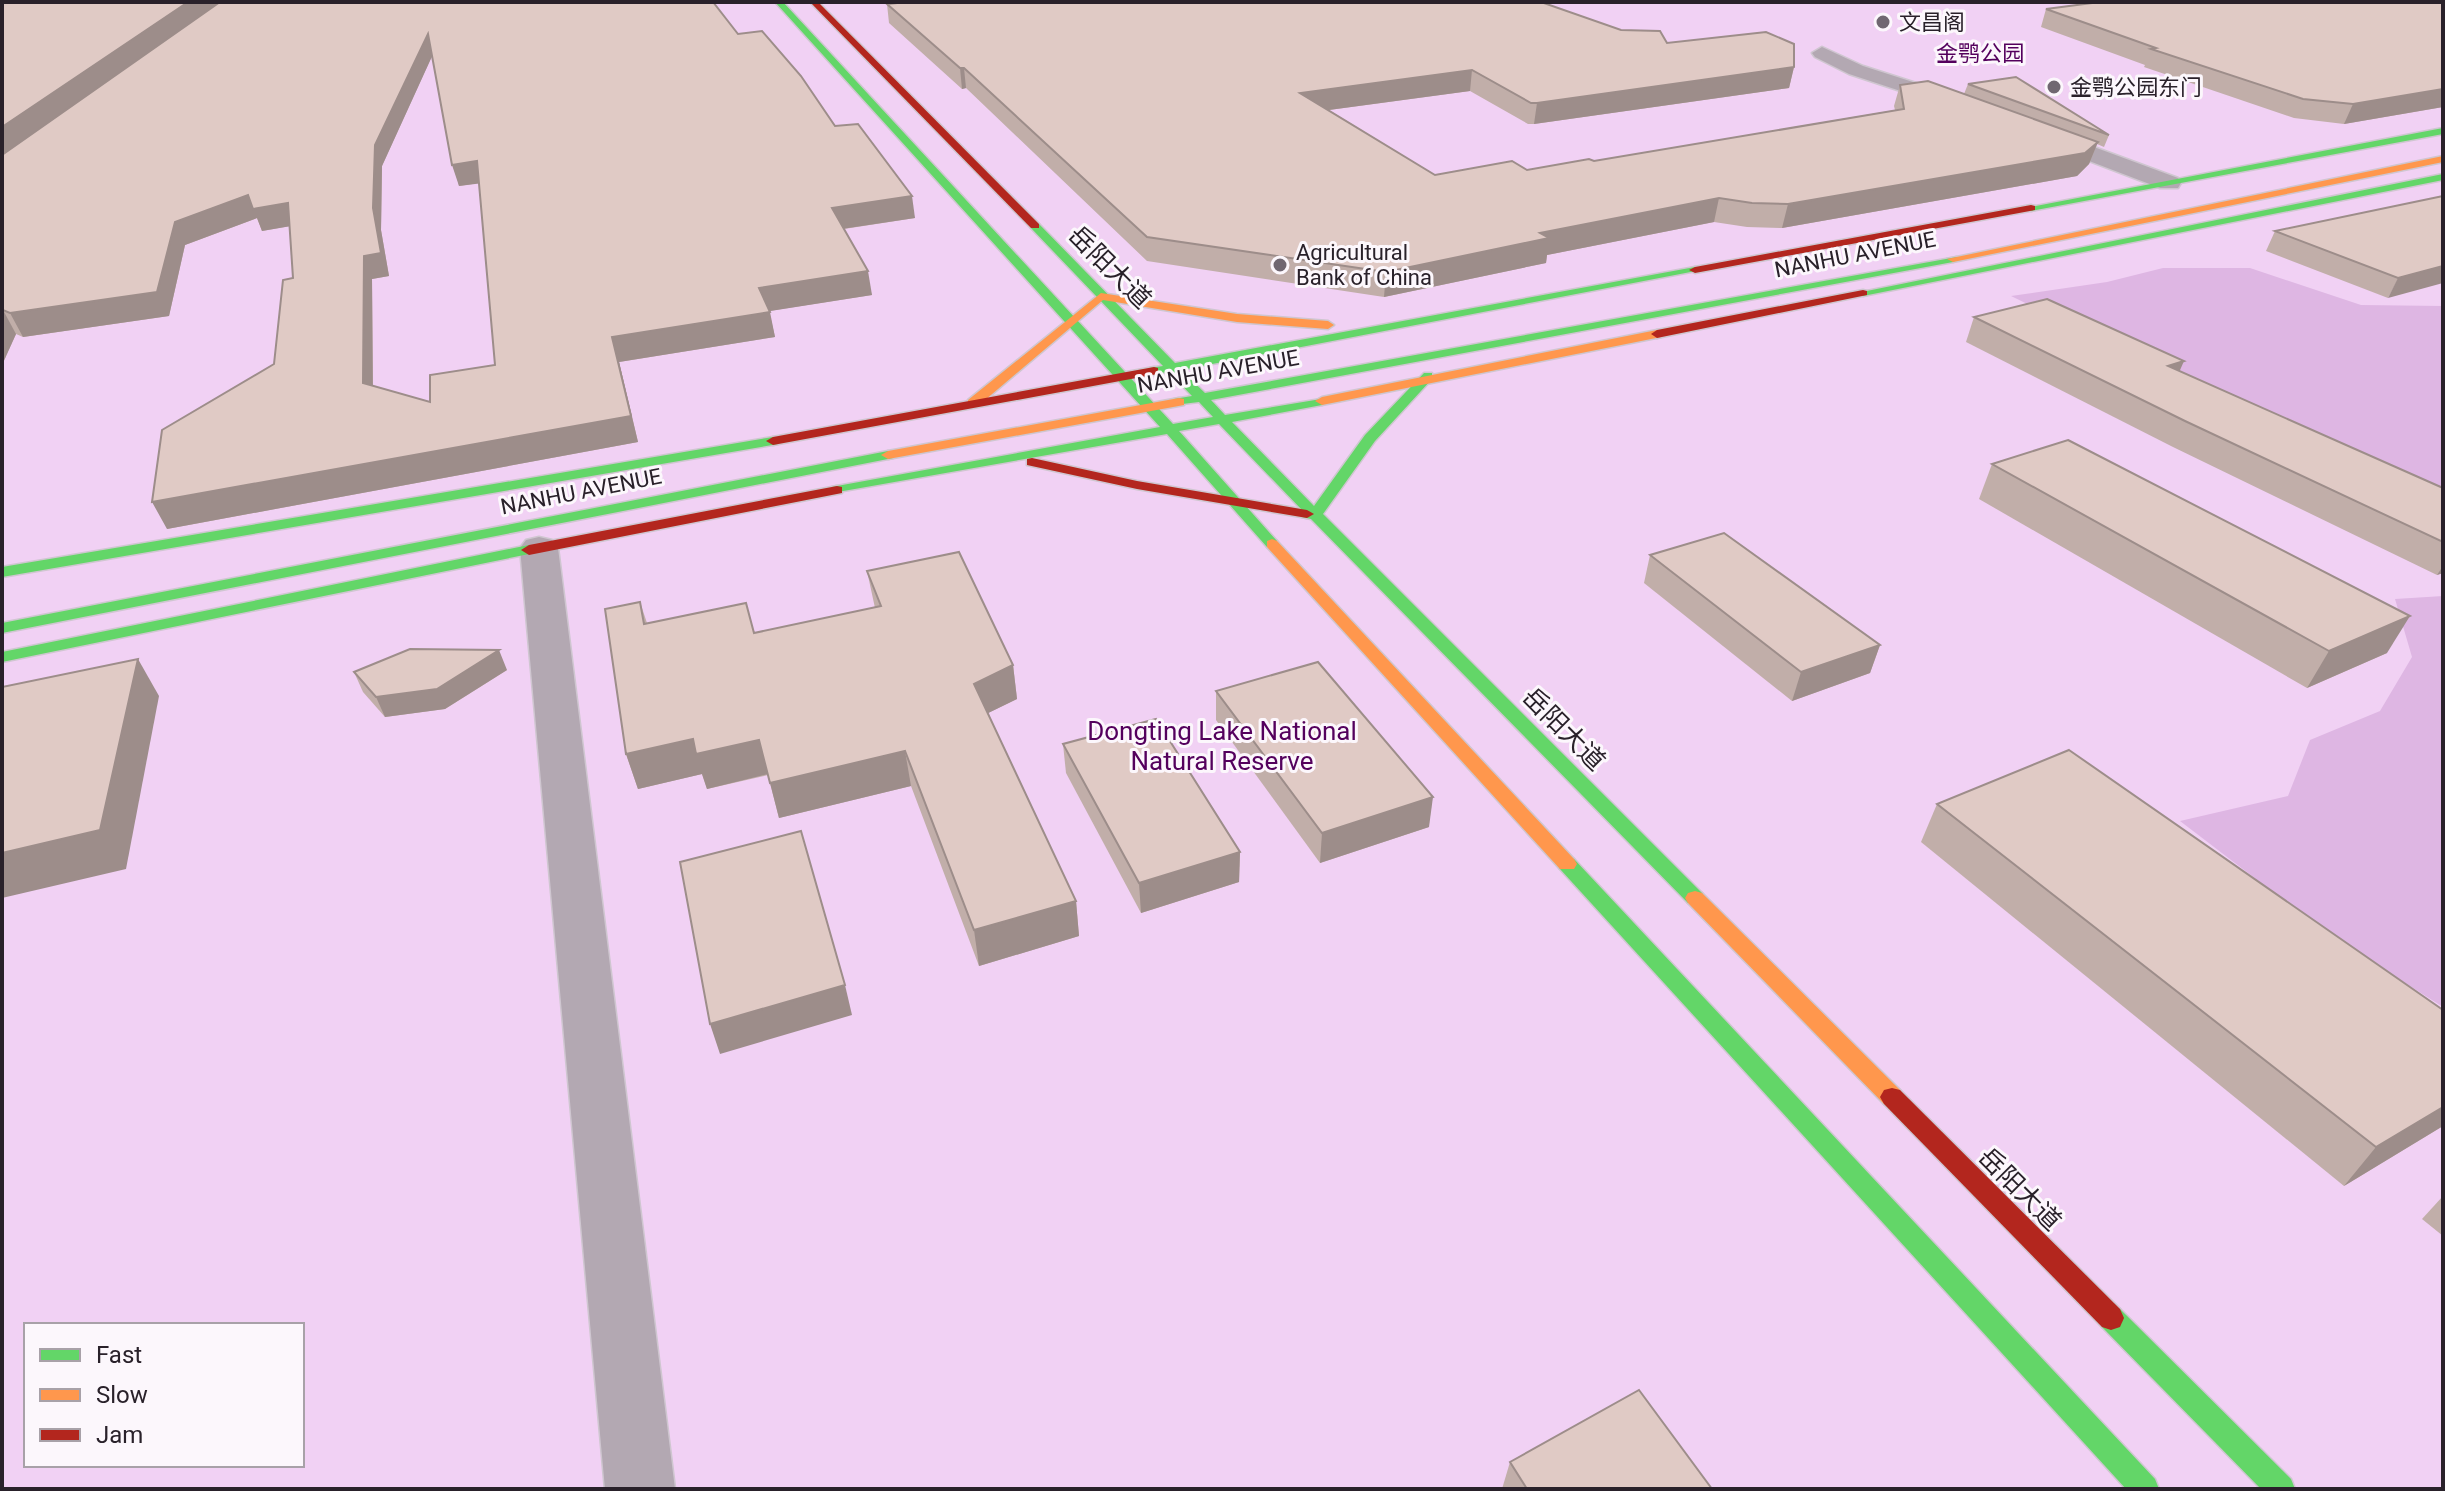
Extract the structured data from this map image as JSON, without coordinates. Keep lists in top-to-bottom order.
{
  "streets": {
    "main road": ["NANHU AVENUE", "岳阳大道"]
  },
  "crossings": [
    ["NANHU AVENUE", "岳阳大道"]
  ],
  "parks": ["金鹗公园", "Dongting Lake National Natural Reserve"],
  "places": ["文昌阁", "金鹗公园东门", "Agricultural Bank of China"],
  "legend": ["Fast", "Slow", "Jam"]
}
